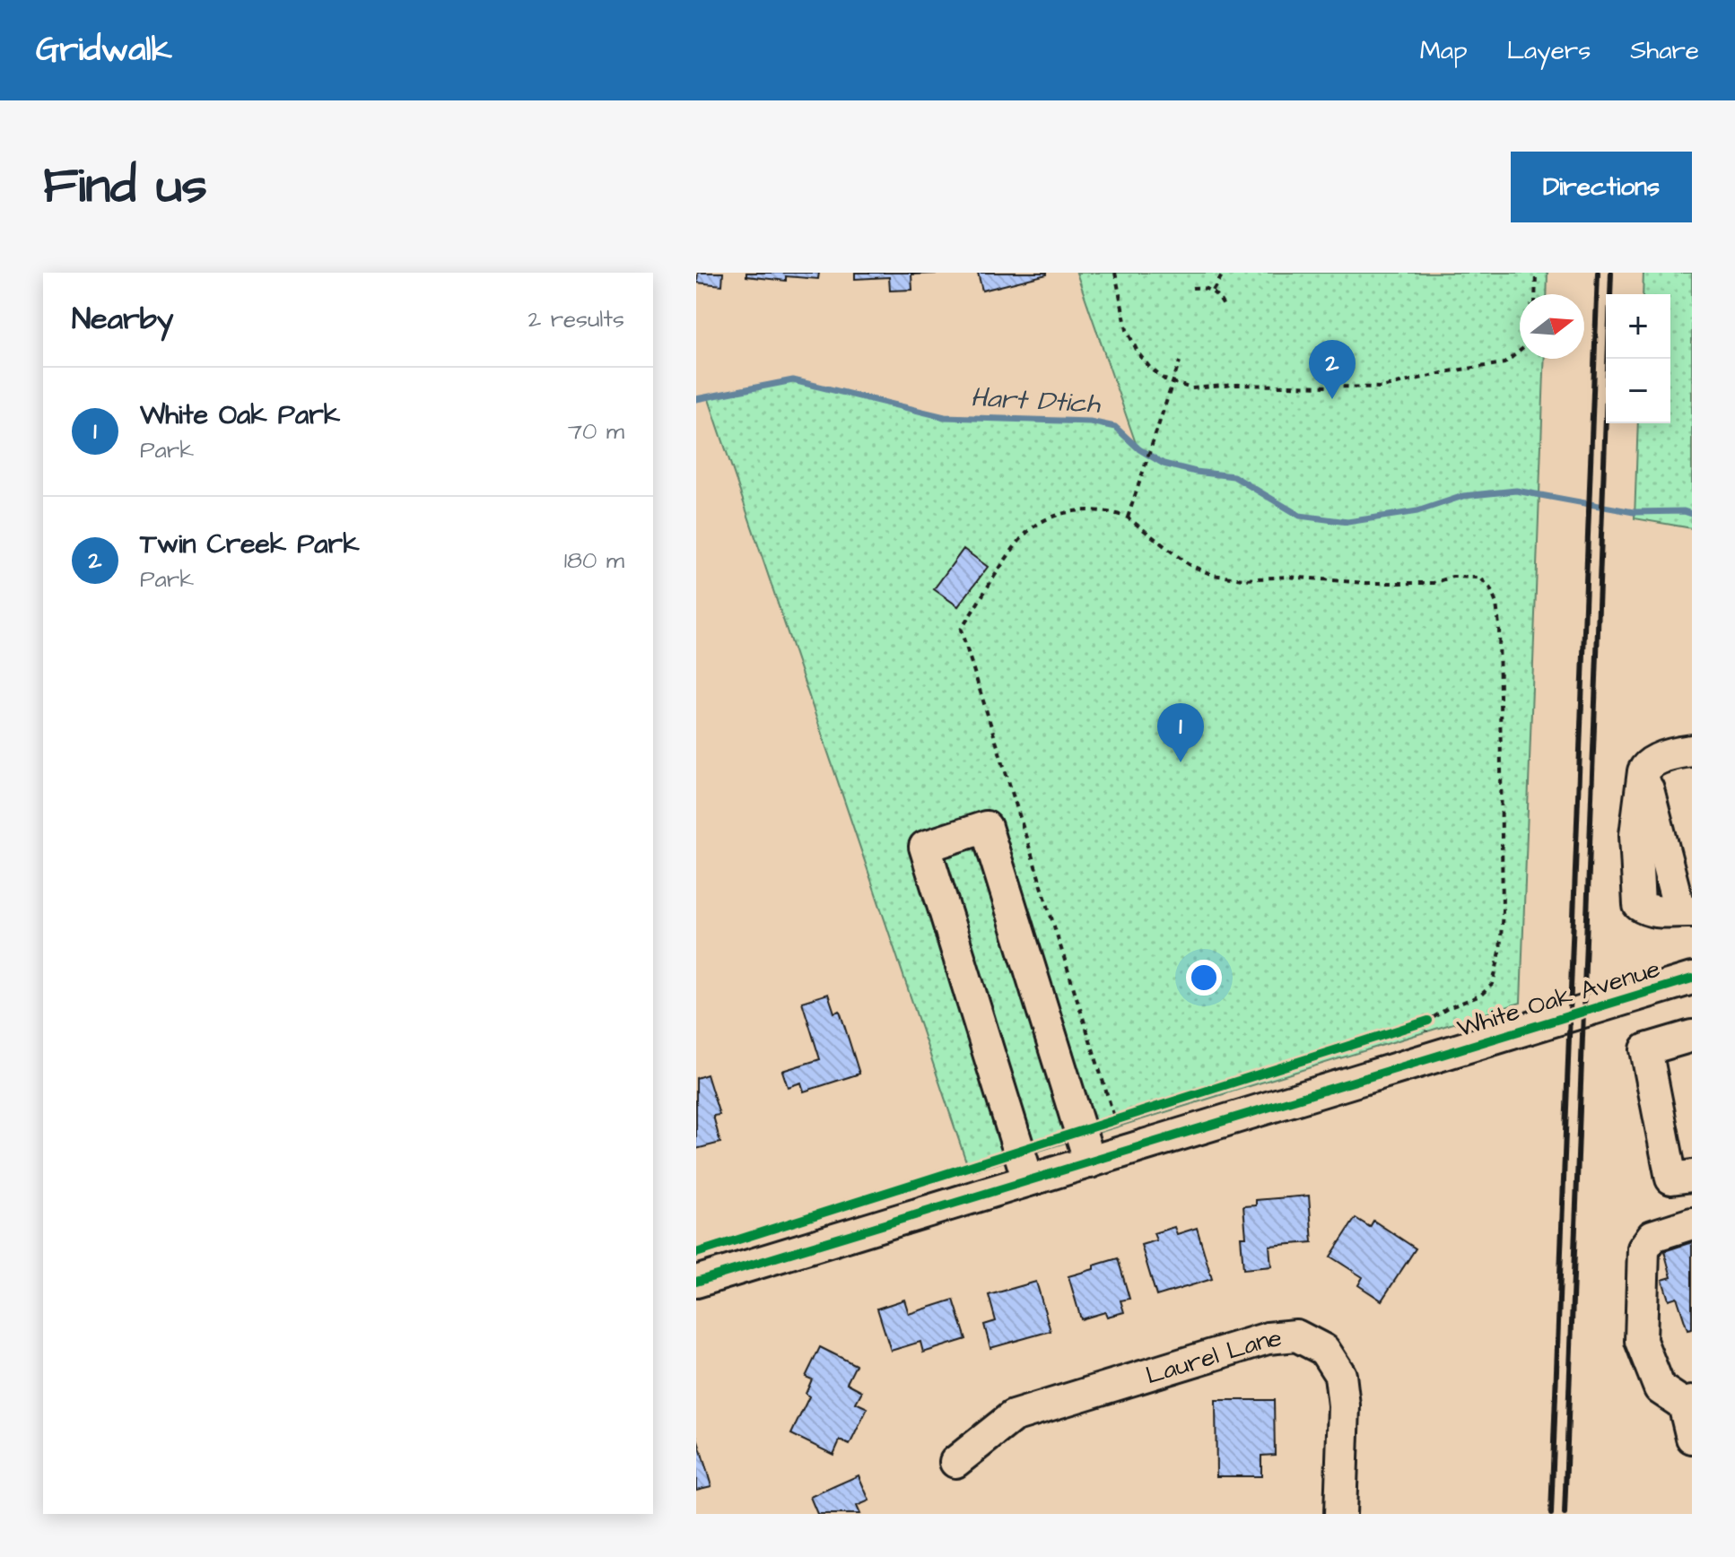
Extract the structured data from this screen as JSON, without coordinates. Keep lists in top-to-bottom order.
{
  "streets": {
    "street": ["White Oak Avenue", "Laurel Lane"]
  },
  "water": ["Hart Dtich"],
  "north": "right",
  "page": {
    "header": "Gridwalk",
    "nav": ["Map", "Layers", "Share"],
    "title": "Find us",
    "buttons": "Directions",
    "heading": ["Nearby", "2 results"],
    "map_buttons": ["+", "−"],
    "pins": ["2", "1"],
    "list": [
      {
        "mark": "1",
        "name": "White Oak Park",
        "note": "Park",
        "value": "70 m"
      },
      {
        "mark": "2",
        "name": "Twin Creek Park",
        "note": "Park",
        "value": "180 m"
      }
    ]
  }
}
